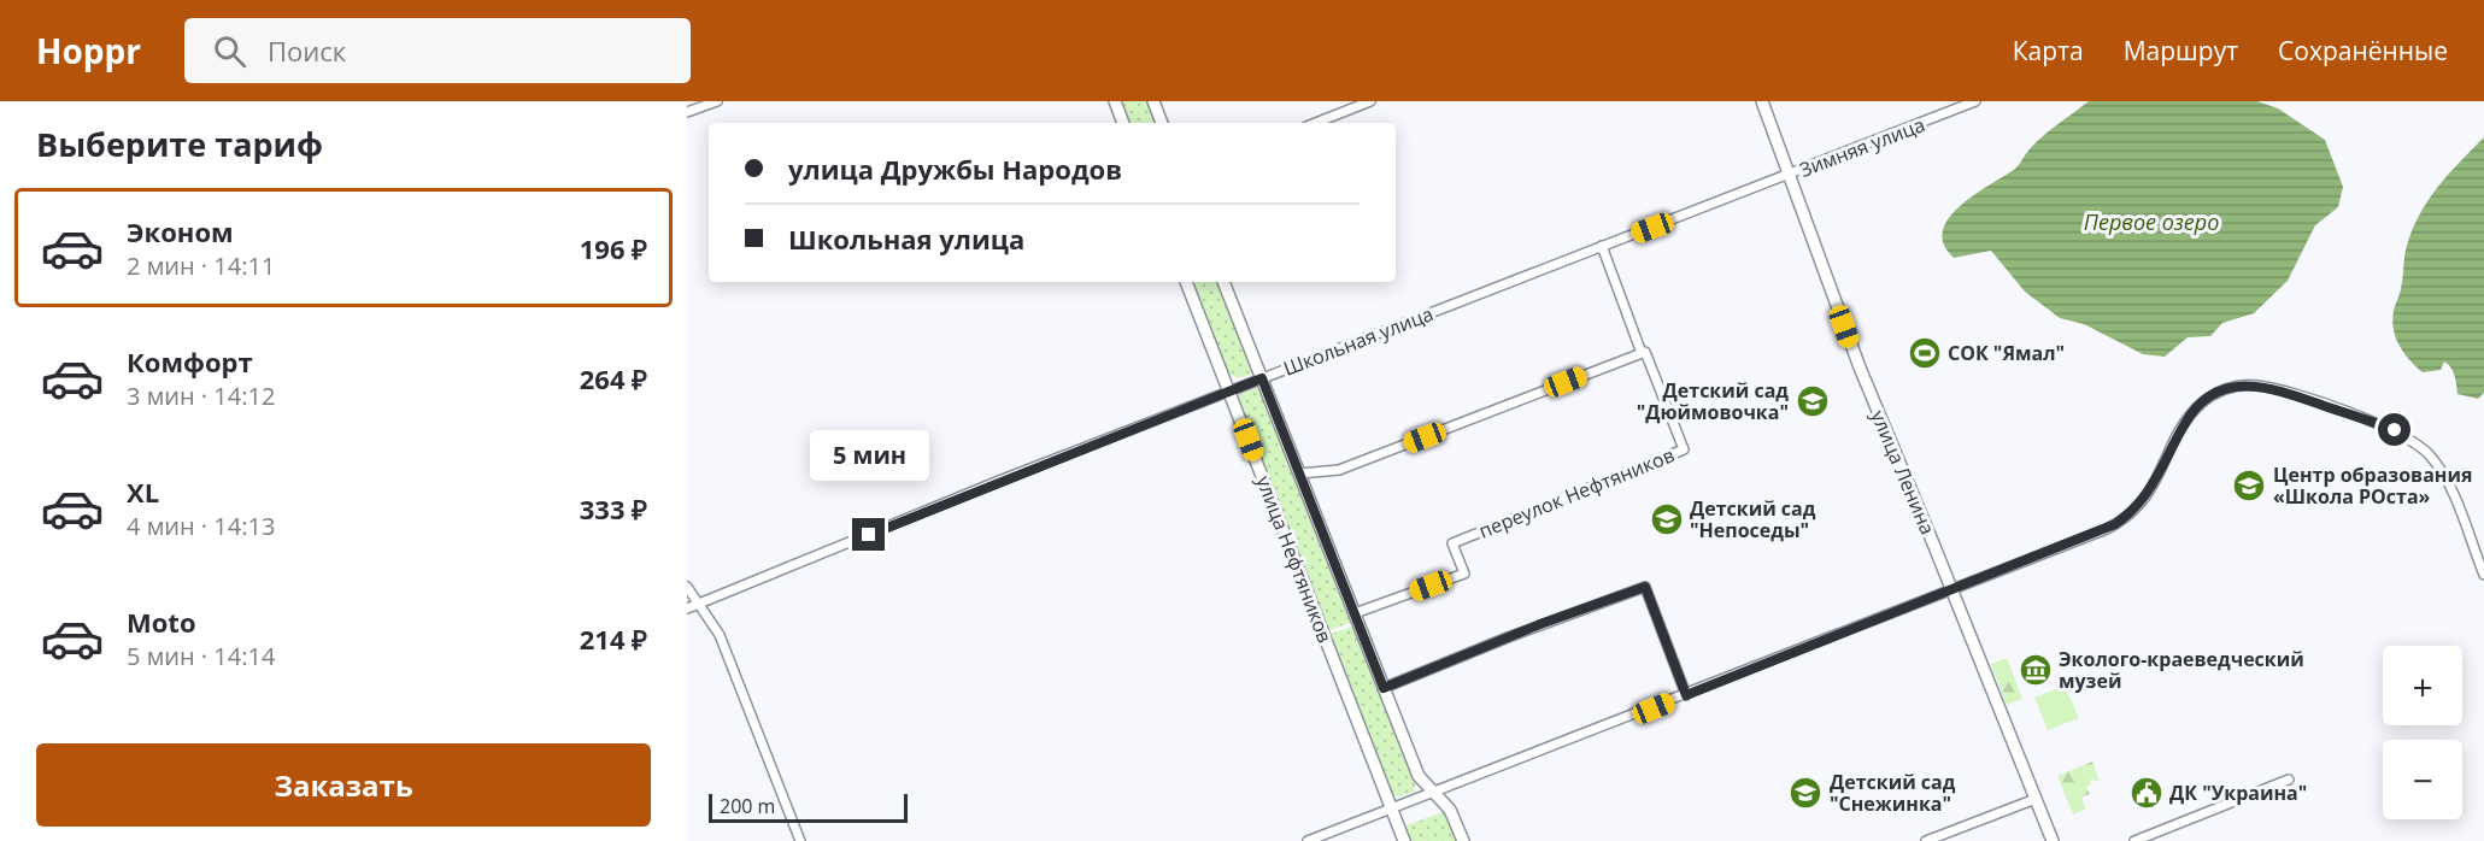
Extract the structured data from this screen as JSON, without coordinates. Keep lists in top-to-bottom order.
{
  "streets": {
    "main road": ["улица Ленина", "улица Нефтяников"],
    "street": ["Зимняя улица", "Школьная улица", "переулок Нефтяников"]
  },
  "crossings": [
    ["Зимняя улица", "Школьная улица"],
    ["Зимняя улица", "улица Ленина"],
    ["Школьная улица", "улица Ленина"],
    ["Школьная улица", "переулок Нефтяников"],
    ["Школьная улица", "улица Нефтяников"],
    ["переулок Нефтяников", "улица Нефтяников"]
  ],
  "water": ["Первое озеро"],
  "places": {
    "sports": ["СОК \"Ямал\""],
    "school or university": [
      "Детский сад \"Дюймовочка\"",
      "Центр образования «Школа РОста»",
      "Детский сад \"Непоседы\"",
      "Детский сад \"Снежинка\""
    ],
    "museum": ["Эколого-краеведческий музей"],
    "public building": ["ДК \"Украина\""]
  },
  "scale_bar": "200 m",
  "page": {
    "header": "Hoppr",
    "search": "Поиск",
    "nav": ["Карта", "Маршрут", "Сохранённые"],
    "heading": "Выберите тариф",
    "banner": ["улица Дружбы Народов", "Школьная улица"],
    "list": [
      {
        "name": "Эконом",
        "note": "2 мин · 14:11",
        "value": "196 ₽"
      },
      {
        "name": "Комфорт",
        "note": "3 мин · 14:12",
        "value": "264 ₽"
      },
      {
        "name": "XL",
        "note": "4 мин · 14:13",
        "value": "333 ₽"
      },
      {
        "name": "Moto",
        "note": "5 мин · 14:14",
        "value": "214 ₽"
      }
    ],
    "bubble": "5 мин",
    "map_buttons": ["+", "−"],
    "buttons": "Заказать",
    "scale": "200 m"
  }
}
